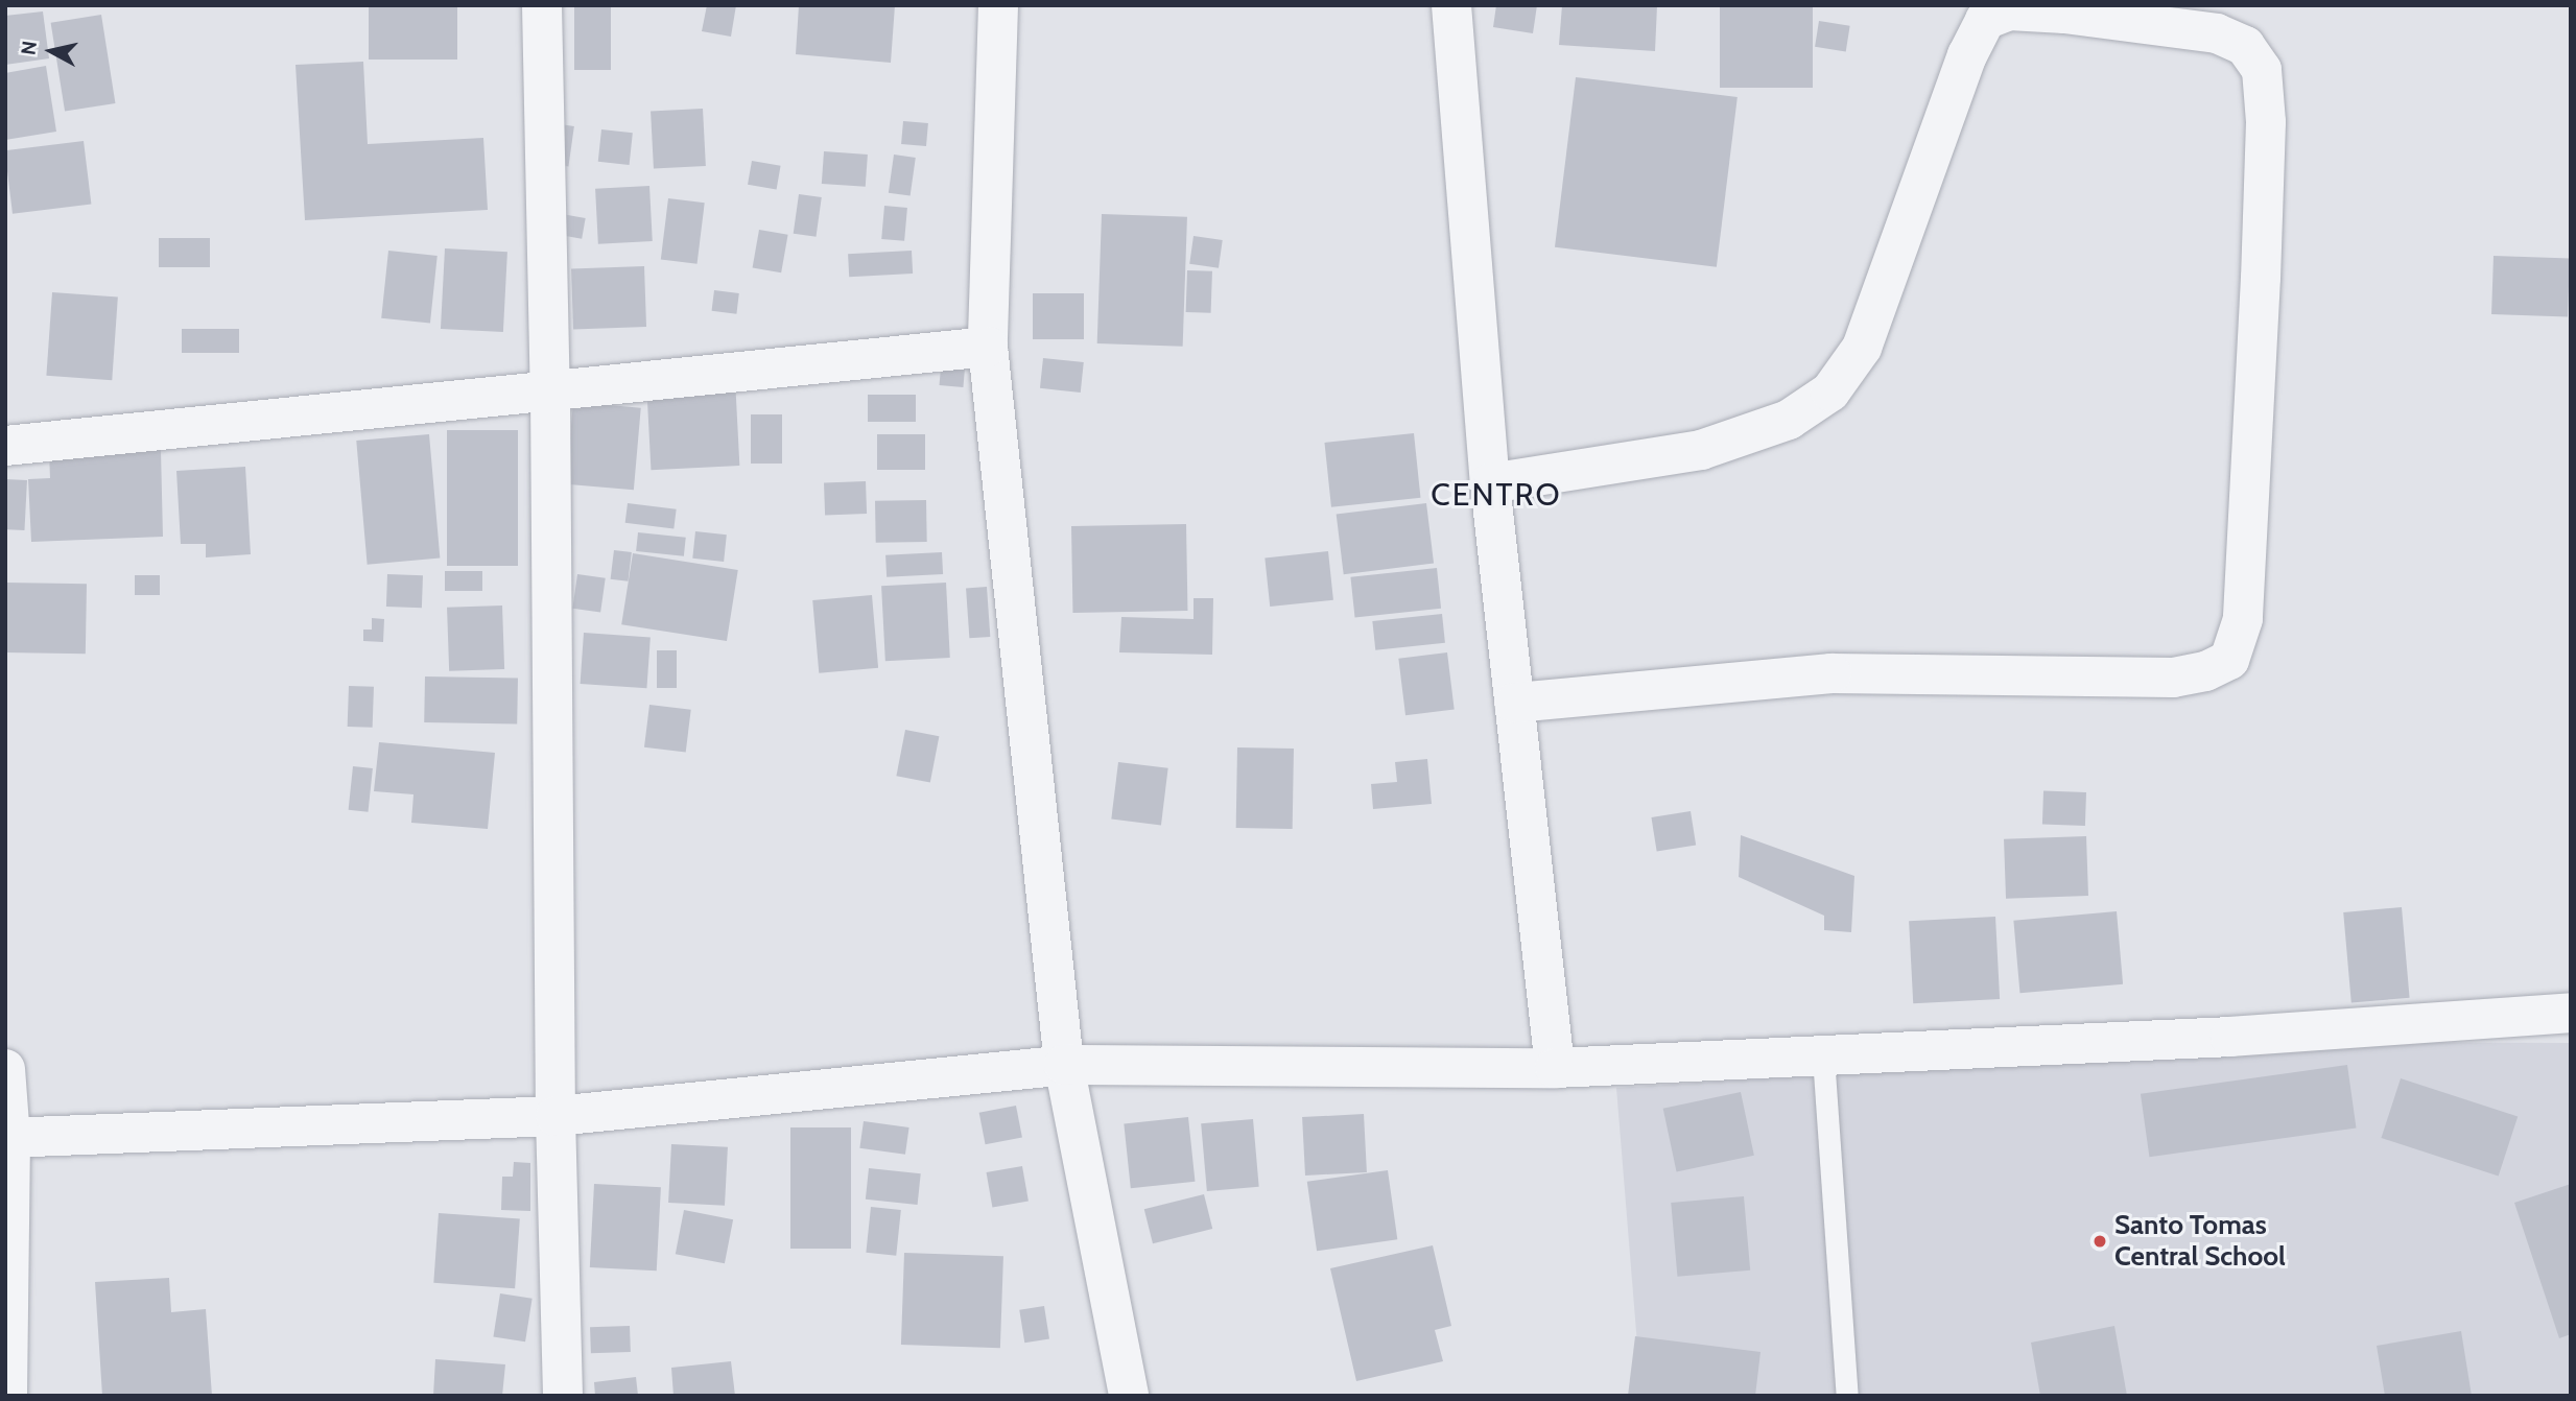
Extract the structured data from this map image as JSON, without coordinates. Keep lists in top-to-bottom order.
{
  "districts": ["CENTRO"],
  "places": ["Santo Tomas Central School"],
  "north": "left"
}
